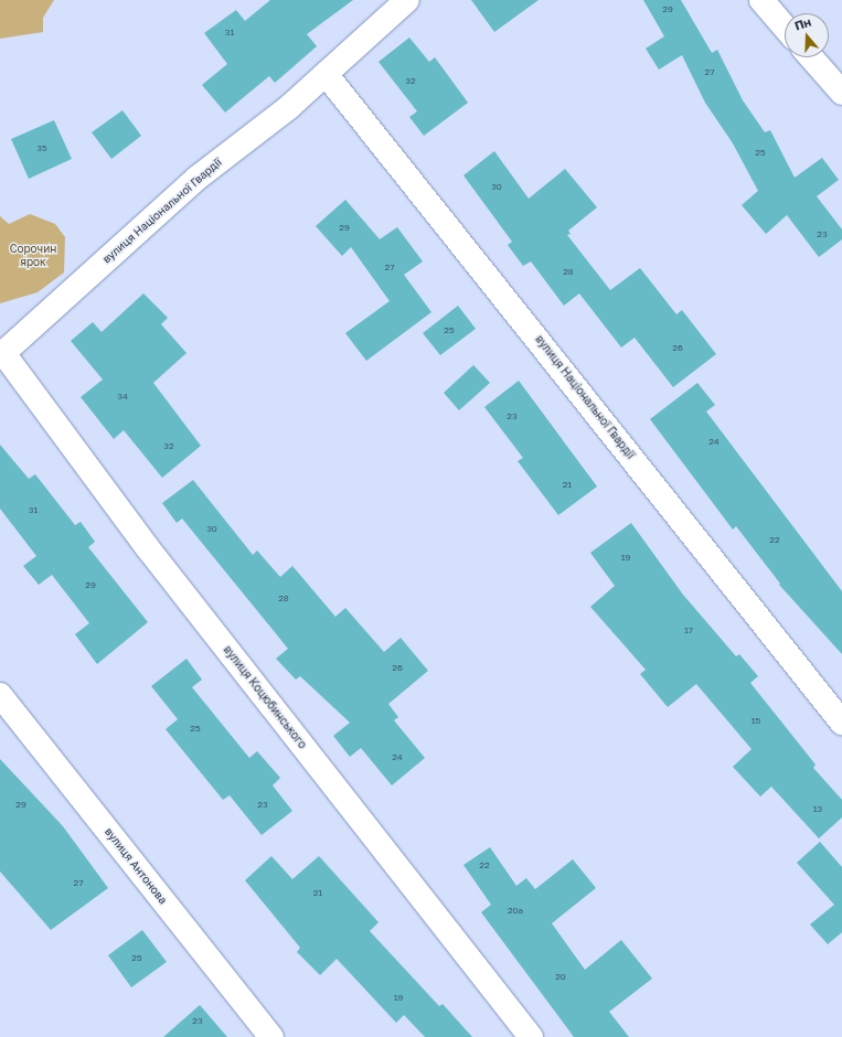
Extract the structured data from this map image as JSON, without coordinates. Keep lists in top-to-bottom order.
{
  "streets": {
    "street": ["вулиця Національної Гвардії", "вулиця Коцюбинського", "вулиця Антонова"]
  },
  "crossings": [
    ["вулиця Національної Гвардії", "вулиця Коцюбинського"]
  ],
  "parks": ["Сорочин ярок"],
  "house_numbers": [
    "29",
    "31",
    "27",
    "32",
    "35",
    "25",
    "30",
    "29",
    "23",
    "27",
    "28",
    "25",
    "26",
    "34",
    "23",
    "24",
    "32",
    "21",
    "31",
    "30",
    "22",
    "19",
    "29",
    "28",
    "17",
    "26",
    "15",
    "25",
    "24",
    "29",
    "23",
    "13",
    "22",
    "27",
    "21",
    "20а",
    "25",
    "20",
    "19",
    "23"
  ],
  "north": "top"
}
